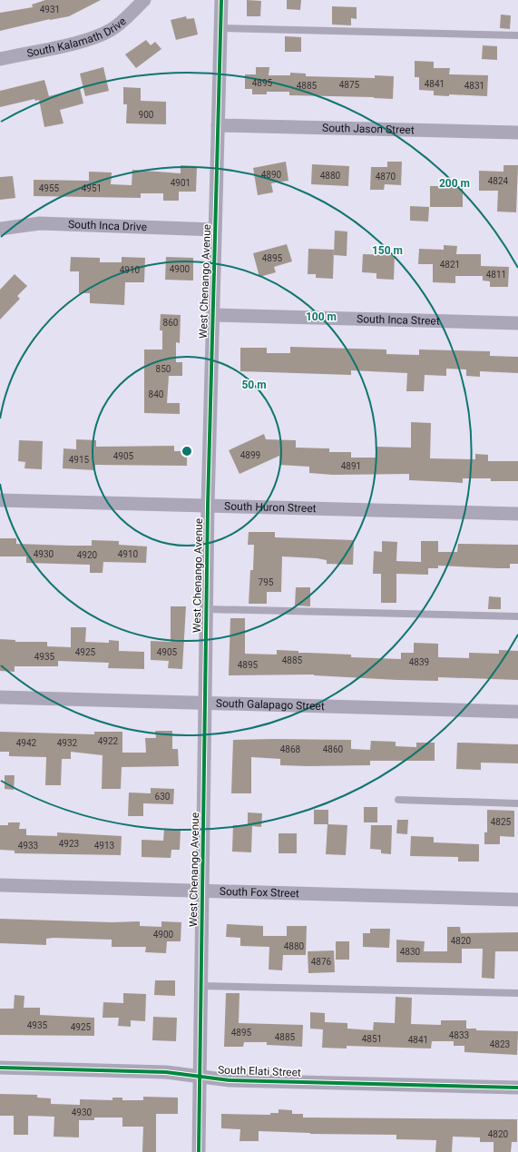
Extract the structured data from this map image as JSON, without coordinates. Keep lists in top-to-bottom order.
{
  "streets": {
    "street": [
      "South Kalamath Drive",
      "South Jason Street",
      "South Inca Drive",
      "West Chenango Avenue",
      "South Inca Street",
      "South Huron Street",
      "South Galapago Street",
      "South Fox Street",
      "South Elati Street"
    ]
  },
  "crossings": [
    ["South Jason Street", "West Chenango Avenue"],
    ["South Inca Drive", "West Chenango Avenue"],
    ["West Chenango Avenue", "South Inca Street"],
    ["West Chenango Avenue", "South Huron Street"],
    ["West Chenango Avenue", "South Galapago Street"],
    ["West Chenango Avenue", "South Fox Street"],
    ["West Chenango Avenue", "South Elati Street"]
  ],
  "house_numbers": [
    "4931",
    "4895",
    "4841",
    "4875",
    "4885",
    "4831",
    "900",
    "4890",
    "4880",
    "4870",
    "4824",
    "4901",
    "4955",
    "4951",
    "4895",
    "4821",
    "4900",
    "4910",
    "4811",
    "860",
    "850",
    "840",
    "4899",
    "4905",
    "4915",
    "4891",
    "4930",
    "4910",
    "4920",
    "795",
    "4925",
    "4905",
    "4935",
    "4885",
    "4839",
    "4895",
    "4922",
    "4942",
    "4932",
    "4868",
    "4860",
    "630",
    "4825",
    "4923",
    "4933",
    "4913",
    "4900",
    "4820",
    "4880",
    "4830",
    "4876",
    "4935",
    "4925",
    "4895",
    "4833",
    "4885",
    "4851",
    "4841",
    "4823",
    "4930",
    "4820"
  ],
  "rings": [
    "200 m",
    "150 m",
    "100 m",
    "50 m"
  ]
}
